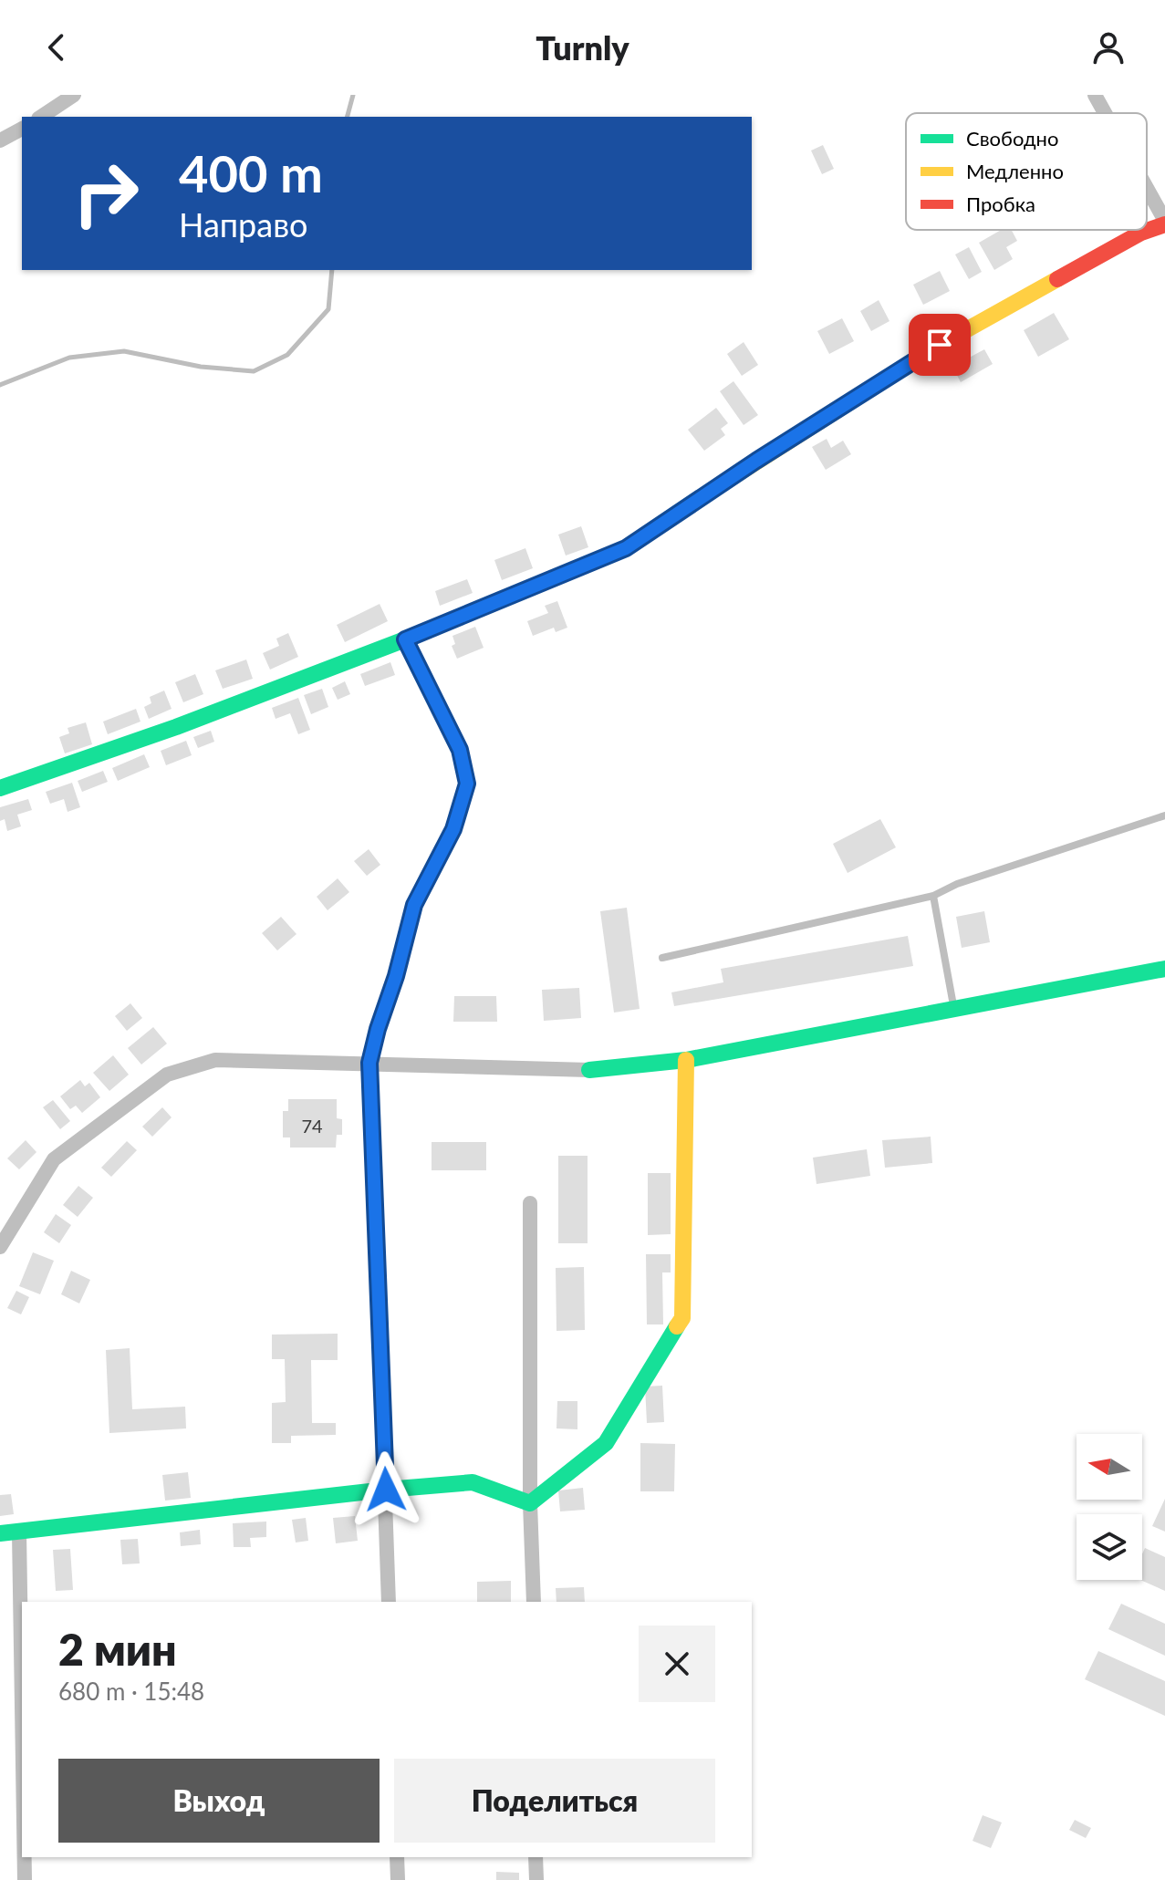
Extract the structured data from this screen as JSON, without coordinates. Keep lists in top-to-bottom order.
{
  "house_numbers": ["74"],
  "legend": ["Свободно", "Медленно", "Пробка"],
  "north": "left",
  "page": {
    "header": "Turnly",
    "turn": ["400 m", "Направо"],
    "heading": ["2 мин", "680 m · 15:48"],
    "buttons": ["Выход", "Поделиться"]
  }
}
